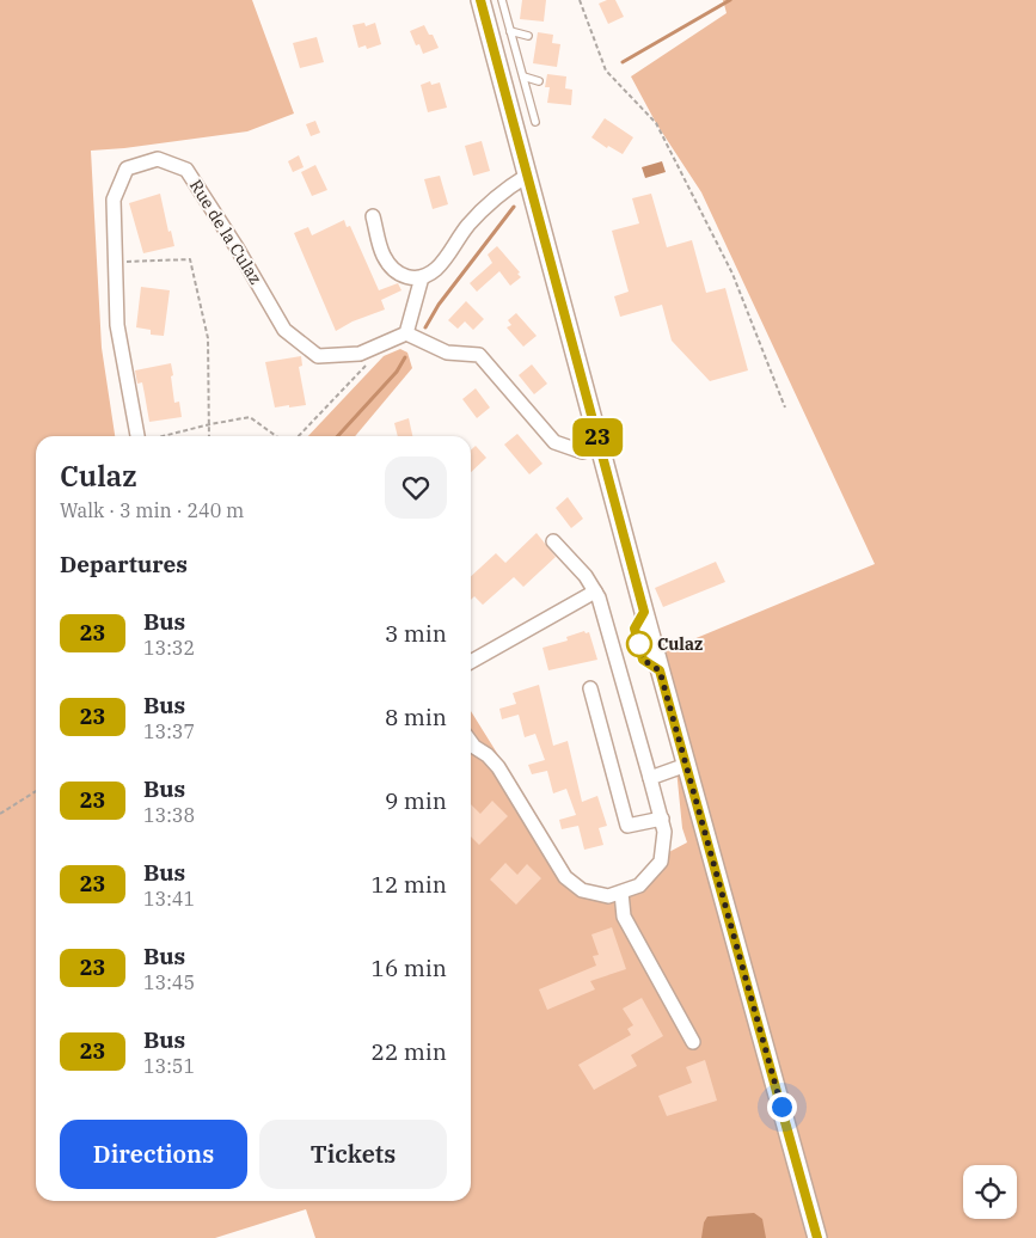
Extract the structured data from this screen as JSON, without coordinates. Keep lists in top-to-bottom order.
{
  "streets": {
    "street": ["Rue de la Culaz"]
  },
  "places": ["Culaz"],
  "lines": ["bus line 23"],
  "page": {
    "on_map": "23",
    "heading": [
      ["Culaz", "Walk · 3 min · 240 m"],
      "Departures"
    ],
    "list": [
      {
        "mark": "23",
        "name": "Bus",
        "note": "13:32",
        "value": "3 min"
      },
      {
        "mark": "23",
        "name": "Bus",
        "note": "13:37",
        "value": "8 min"
      },
      {
        "mark": "23",
        "name": "Bus",
        "note": "13:38",
        "value": "9 min"
      },
      {
        "mark": "23",
        "name": "Bus",
        "note": "13:41",
        "value": "12 min"
      },
      {
        "mark": "23",
        "name": "Bus",
        "note": "13:45",
        "value": "16 min"
      },
      {
        "mark": "23",
        "name": "Bus",
        "note": "13:51",
        "value": "22 min"
      }
    ],
    "buttons": ["Directions", "Tickets"]
  }
}
